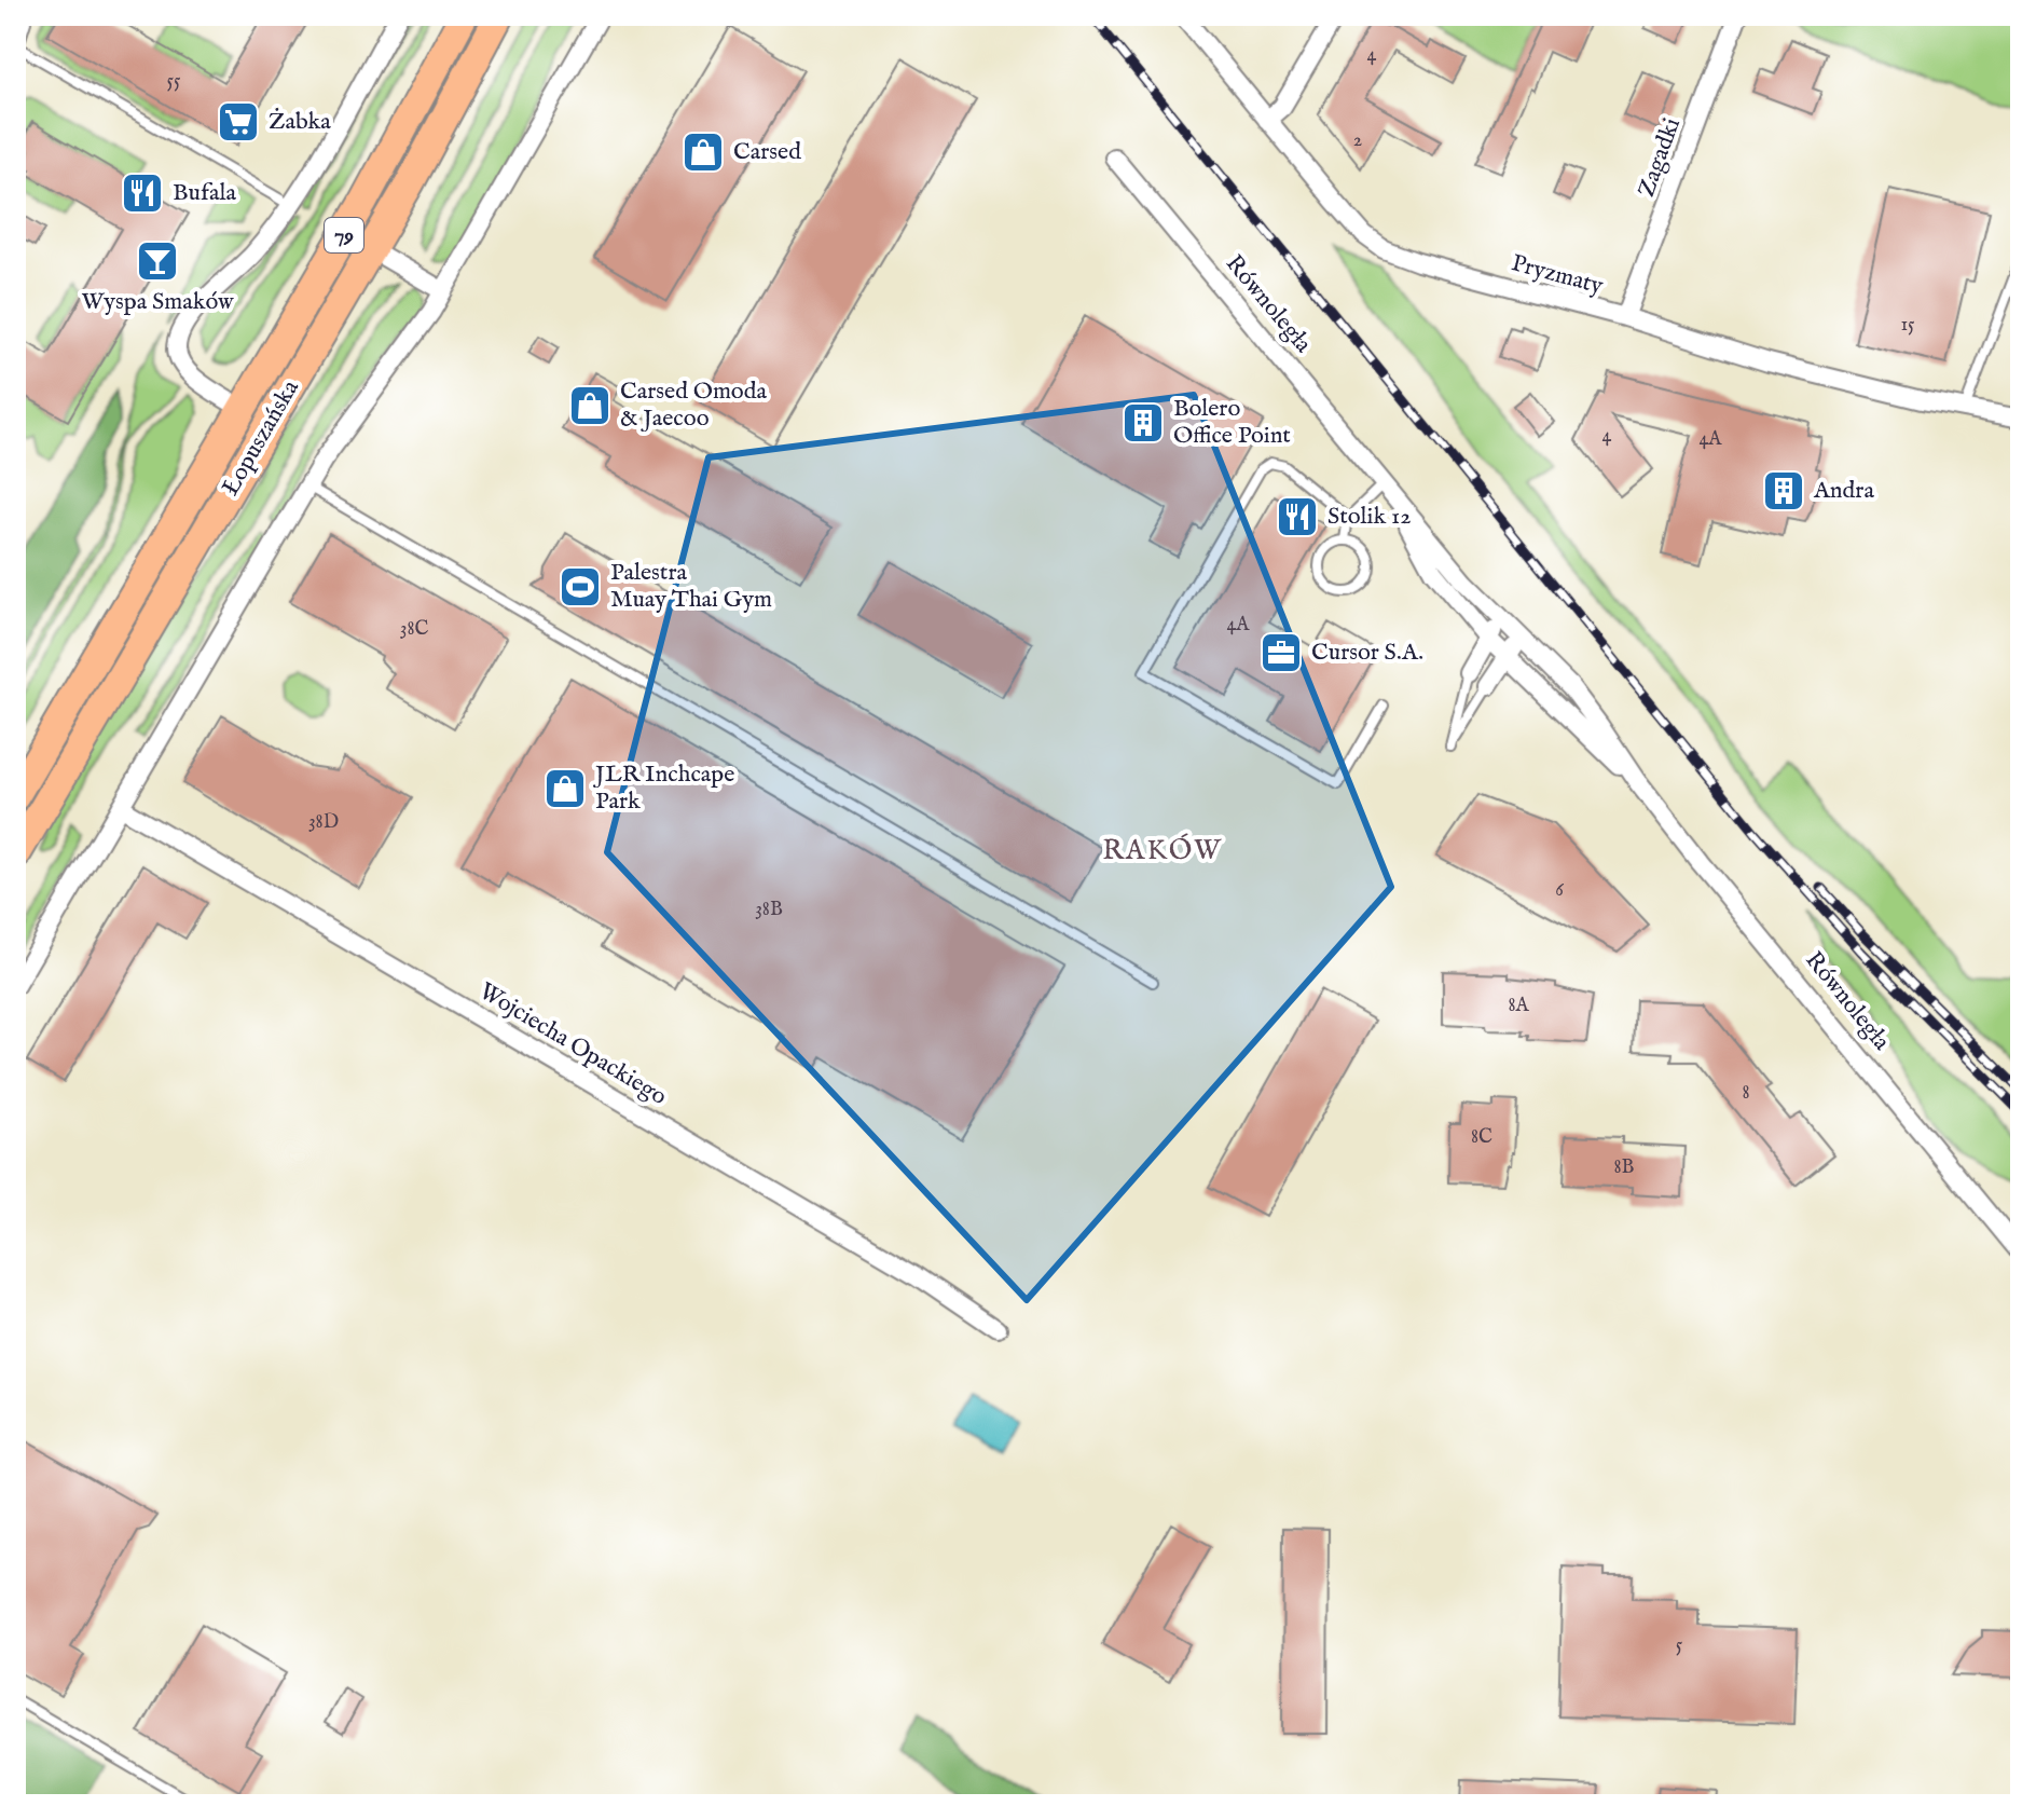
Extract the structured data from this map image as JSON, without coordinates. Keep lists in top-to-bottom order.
{
  "streets": {
    "main road": ["79", "Łopuszańska"],
    "street": [
      "Zagadki",
      "Pryzmaty",
      "Równoległa",
      "Wojciecha Opackiego"
    ]
  },
  "crossings": [
    ["Zagadki", "Pryzmaty"]
  ],
  "districts": ["RAKÓW"],
  "places": {
    "supermarket": ["Żabka"],
    "shop": ["Carsed", "Carsed Omoda & Jaecoo", "JLR Inchcape Park"],
    "restaurant": ["Bufala", "Stolik 12"],
    "bar": ["Wyspa Smaków"],
    "building": ["Bolero Office Point", "Andra"],
    "sports": ["Palestra Muay Thai Gym"],
    "office": ["Cursor S.A."]
  },
  "house_numbers": [
    "4",
    "55",
    "2",
    "15",
    "4",
    "4A",
    "4A",
    "38C",
    "38D",
    "6",
    "38B",
    "8A",
    "8",
    "8C",
    "8B",
    "5"
  ]
}
